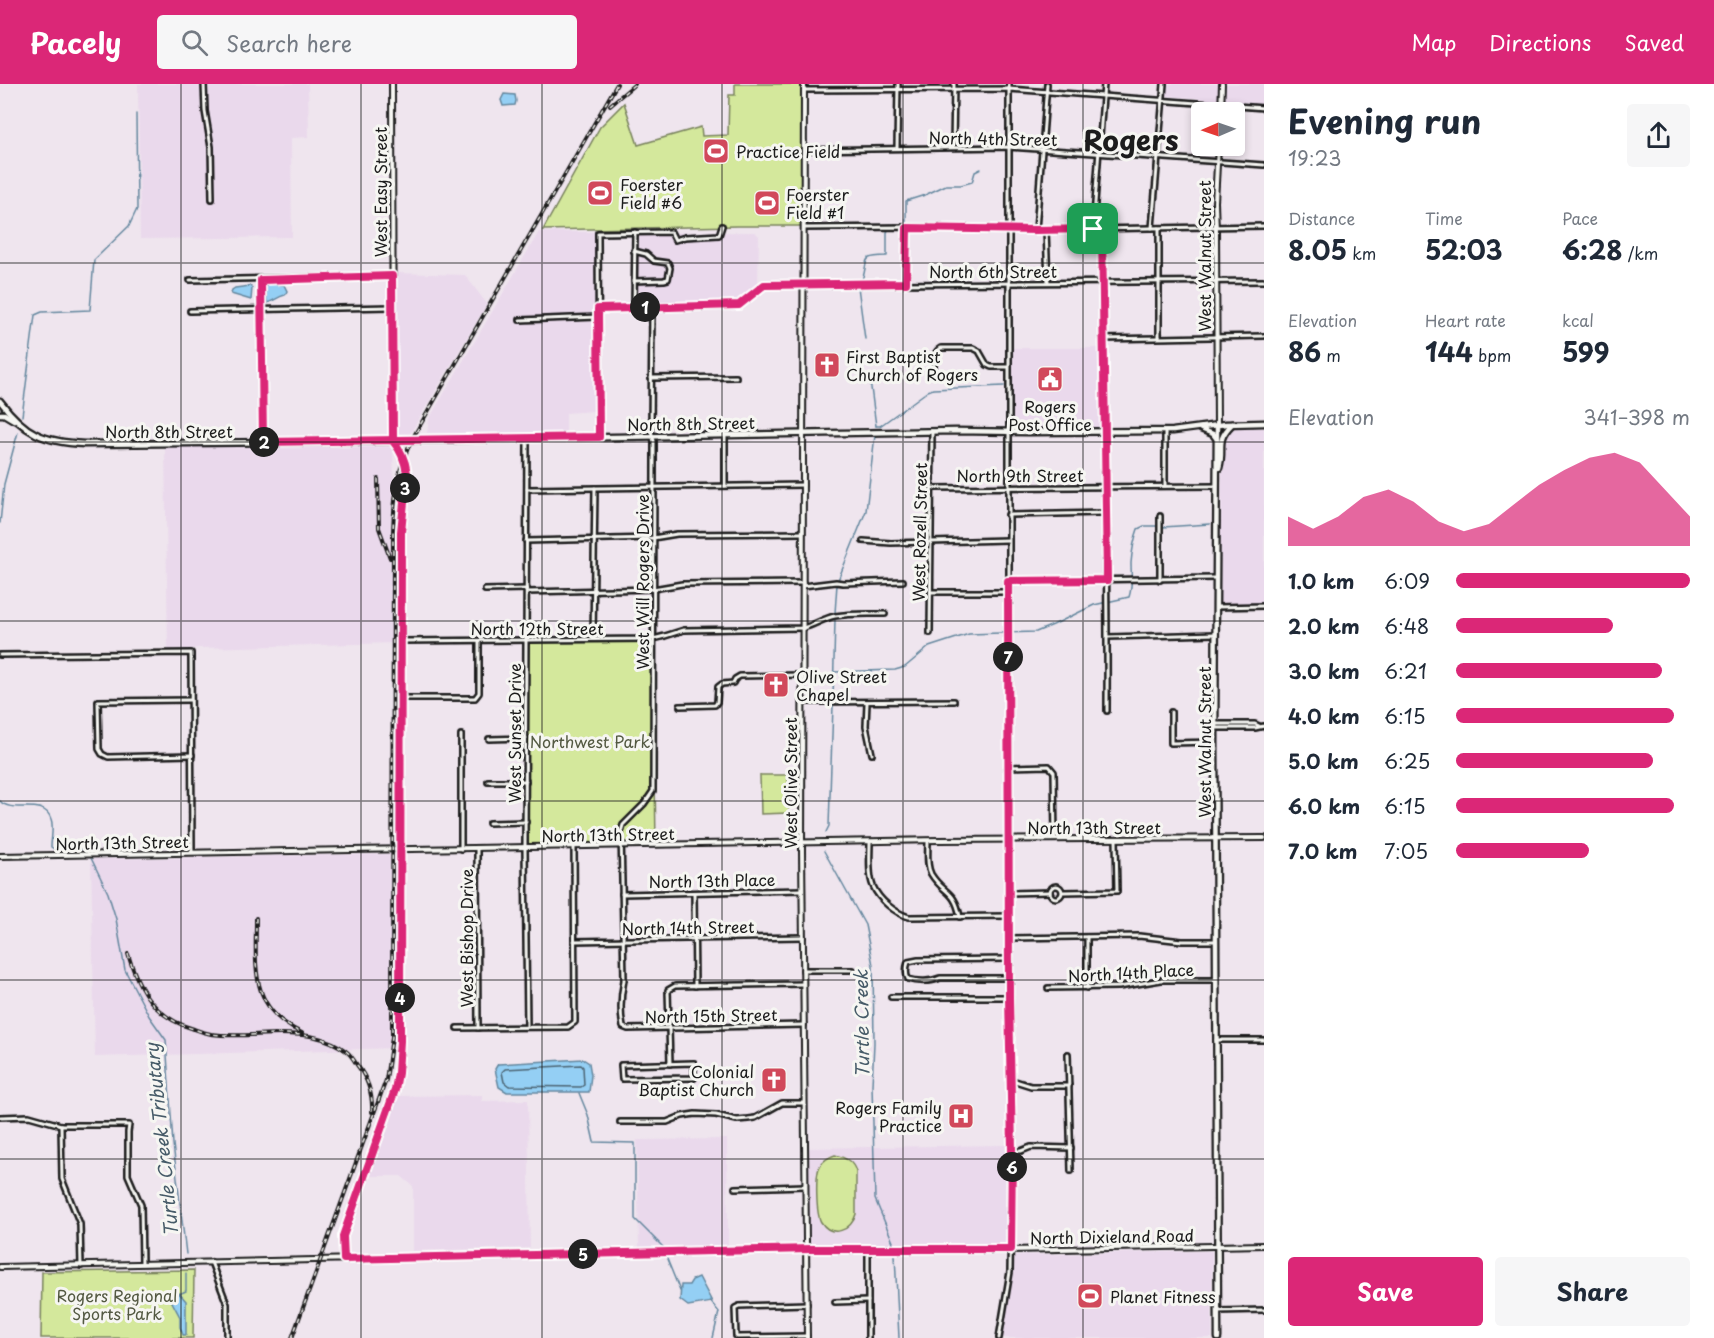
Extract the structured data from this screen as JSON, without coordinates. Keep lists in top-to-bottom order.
{
  "streets": {
    "main road": [
      "West Easy Street",
      "West Walnut Street",
      "North 8th Street",
      "West Olive Street",
      "North 13th Street",
      "North Dixieland Road"
    ],
    "street": [
      "North 4th Street",
      "North 6th Street",
      "North 9th Street",
      "West Rozell Street",
      "West Will Rogers Drive",
      "North 12th Street",
      "West Sunset Drive",
      "North 13th Place",
      "North 14th Street",
      "West Bishop Drive",
      "North 14th Place",
      "North 15th Street"
    ]
  },
  "crossings": [
    ["North 4th Street", "West Walnut Street"],
    ["North 4th Street", "West Olive Street"],
    ["West Easy Street", "North 8th Street"],
    ["West Easy Street", "North 12th Street"],
    ["West Easy Street", "North 13th Street"],
    ["West Easy Street", "North Dixieland Road"],
    ["West Walnut Street", "North 6th Street"],
    ["West Walnut Street", "North 8th Street"],
    ["West Walnut Street", "North 9th Street"],
    ["West Walnut Street", "North 13th Street"],
    ["West Walnut Street", "North 14th Place"],
    ["West Walnut Street", "North Dixieland Road"],
    ["North 6th Street", "West Will Rogers Drive"],
    ["North 6th Street", "West Olive Street"],
    ["North 8th Street", "West Rozell Street"],
    ["North 8th Street", "West Will Rogers Drive"],
    ["North 8th Street", "West Sunset Drive"],
    ["North 8th Street", "West Olive Street"],
    ["North 9th Street", "West Rozell Street"],
    ["West Will Rogers Drive", "North 12th Street"],
    ["West Will Rogers Drive", "North 13th Street"],
    ["West Will Rogers Drive", "North 13th Place"],
    ["West Will Rogers Drive", "North 14th Street"],
    ["West Will Rogers Drive", "North 15th Street"],
    ["North 12th Street", "West Sunset Drive"],
    ["North 12th Street", "West Olive Street"],
    ["West Sunset Drive", "North 13th Street"],
    ["West Olive Street", "North 13th Street"],
    ["West Olive Street", "North 13th Place"],
    ["West Olive Street", "North 14th Street"],
    ["West Olive Street", "North 15th Street"],
    ["West Olive Street", "North Dixieland Road"],
    ["North 13th Street", "West Bishop Drive"]
  ],
  "districts": ["Rogers"],
  "water": ["Turtle Creek", "Turtle Creek Tributary"],
  "parks": ["Northwest Park", "Rogers Regional Sports Park"],
  "places": {
    "sports": [
      "Practice Field",
      "Foerster Field #6",
      "Foerster Field #1",
      "Planet Fitness"
    ],
    "church": ["First Baptist Church of Rogers", "Olive Street Chapel", "Colonial Baptist Church"],
    "public building": ["Rogers Post Office"],
    "hospital": ["Rogers Family Practice"]
  },
  "north": "left",
  "page": {
    "header": "Pacely",
    "search": "Search here",
    "nav": ["Map", "Directions", "Saved"],
    "heading": ["Evening run", "19:23"],
    "stats": [
      ["Distance", "8.05 km"],
      ["Time", "52:03"],
      ["Pace", "6:28 /km"],
      ["Elevation", "86 m"],
      ["Heart rate", "144 bpm"],
      ["kcal", "599"]
    ],
    "pins": [
      "1",
      "2",
      "3",
      "7",
      "4",
      "6",
      "5"
    ],
    "chart": ["Elevation", "341–398 m"],
    "list": [
      {
        "name": "1.0 km",
        "note": "6:09"
      },
      {
        "name": "2.0 km",
        "note": "6:48"
      },
      {
        "name": "3.0 km",
        "note": "6:21"
      },
      {
        "name": "4.0 km",
        "note": "6:15"
      },
      {
        "name": "5.0 km",
        "note": "6:25"
      },
      {
        "name": "6.0 km",
        "note": "6:15"
      },
      {
        "name": "7.0 km",
        "note": "7:05"
      }
    ],
    "buttons": ["Save", "Share"]
  }
}
